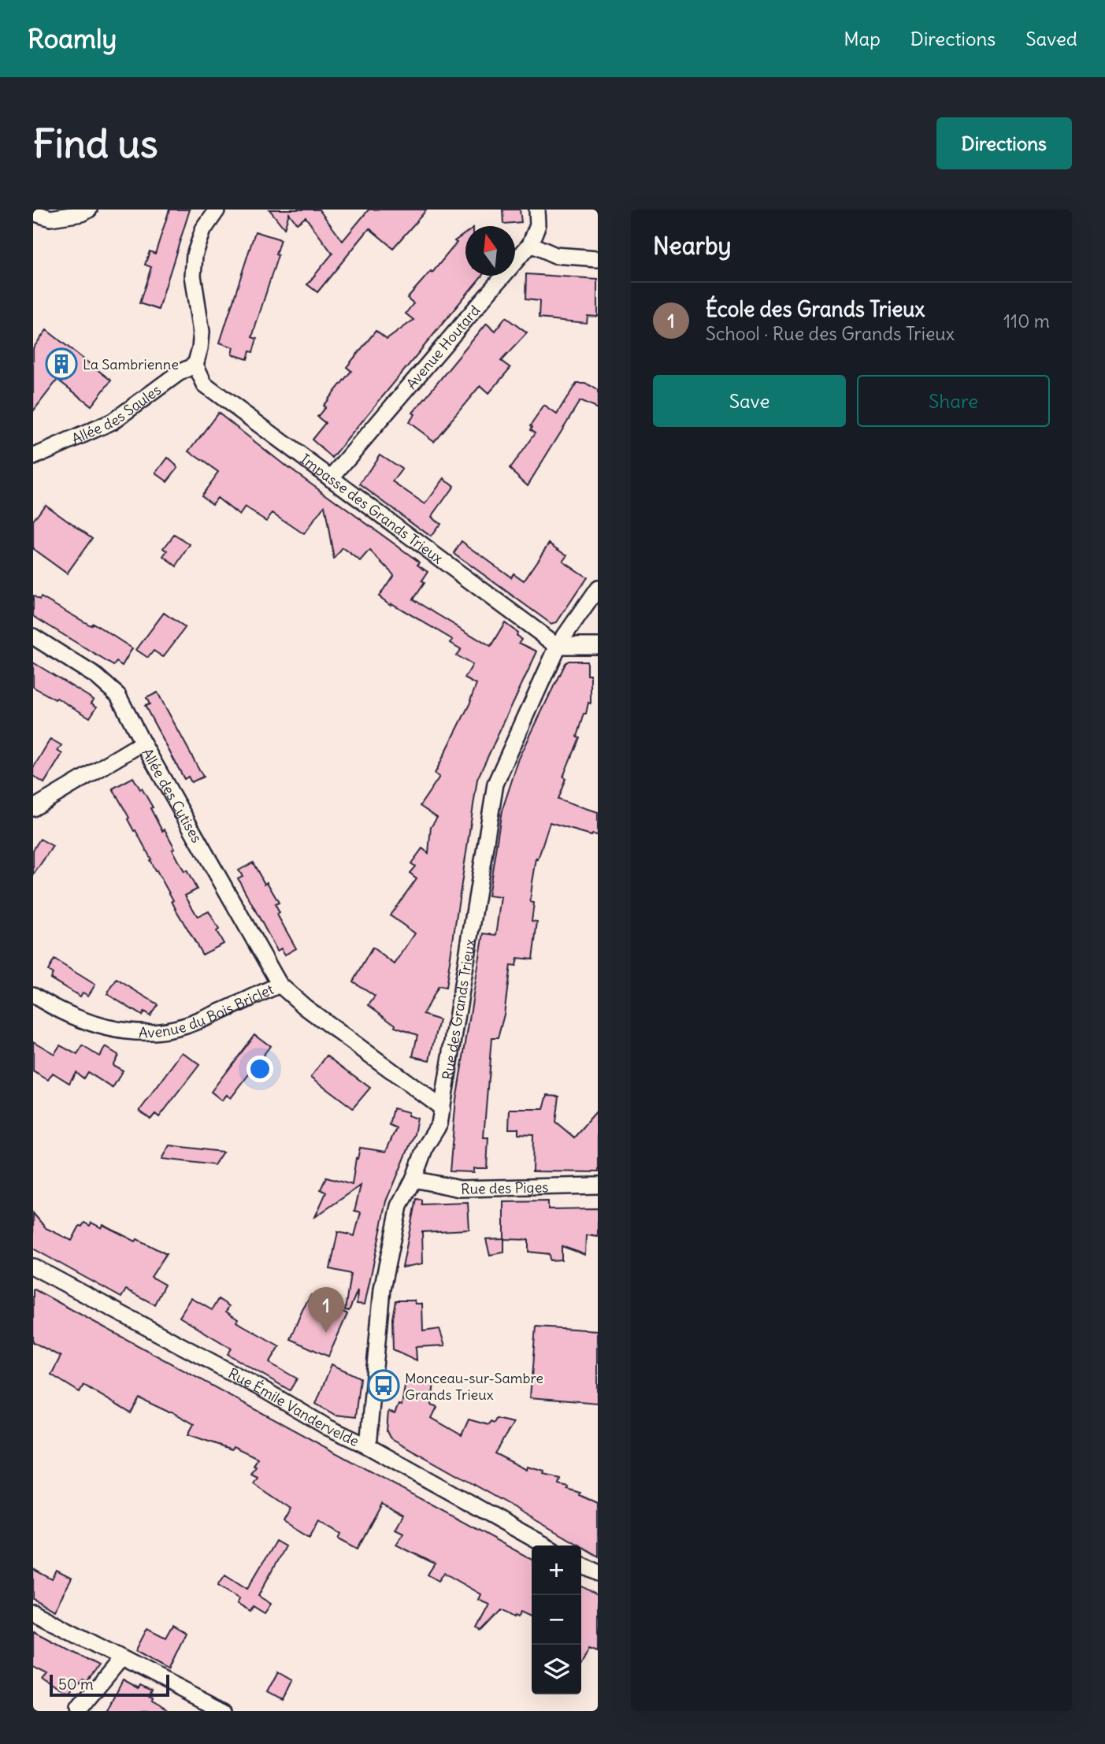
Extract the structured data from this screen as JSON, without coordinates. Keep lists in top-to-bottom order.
{
  "streets": {
    "street": [
      "Avenue Houtard",
      "Allée des Saules",
      "Impasse des Grands Trieux",
      "Allée des Cytises",
      "Avenue du Bois Briclet",
      "Rue des Grands Trieux",
      "Rue des Piges",
      "Rue Émile Vandervelde"
    ]
  },
  "crossings": [
    ["Avenue Houtard", "Impasse des Grands Trieux"],
    ["Allée des Saules", "Impasse des Grands Trieux"],
    ["Impasse des Grands Trieux", "Rue des Grands Trieux"],
    ["Allée des Cytises", "Avenue du Bois Briclet"],
    ["Avenue du Bois Briclet", "Rue des Grands Trieux"],
    ["Rue des Grands Trieux", "Rue des Piges"],
    ["Rue des Grands Trieux", "Rue Émile Vandervelde"]
  ],
  "places": {
    "building": ["La Sambrienne"],
    "bus stop": ["Monceau-sur-Sambre Grands Trieux"]
  },
  "scale_bar": "50 m",
  "north": "top",
  "page": {
    "header": "Roamly",
    "nav": ["Map", "Directions", "Saved"],
    "buttons": [
      "Directions",
      ["Save", "Share"]
    ],
    "title": "Find us",
    "heading": "Nearby",
    "list": [
      {
        "mark": "1",
        "name": "École des Grands Trieux",
        "note": "School · Rue des Grands Trieux",
        "value": "110 m"
      }
    ],
    "pins": "1",
    "map_buttons": ["+", "−"],
    "scale": "50 m"
  }
}
